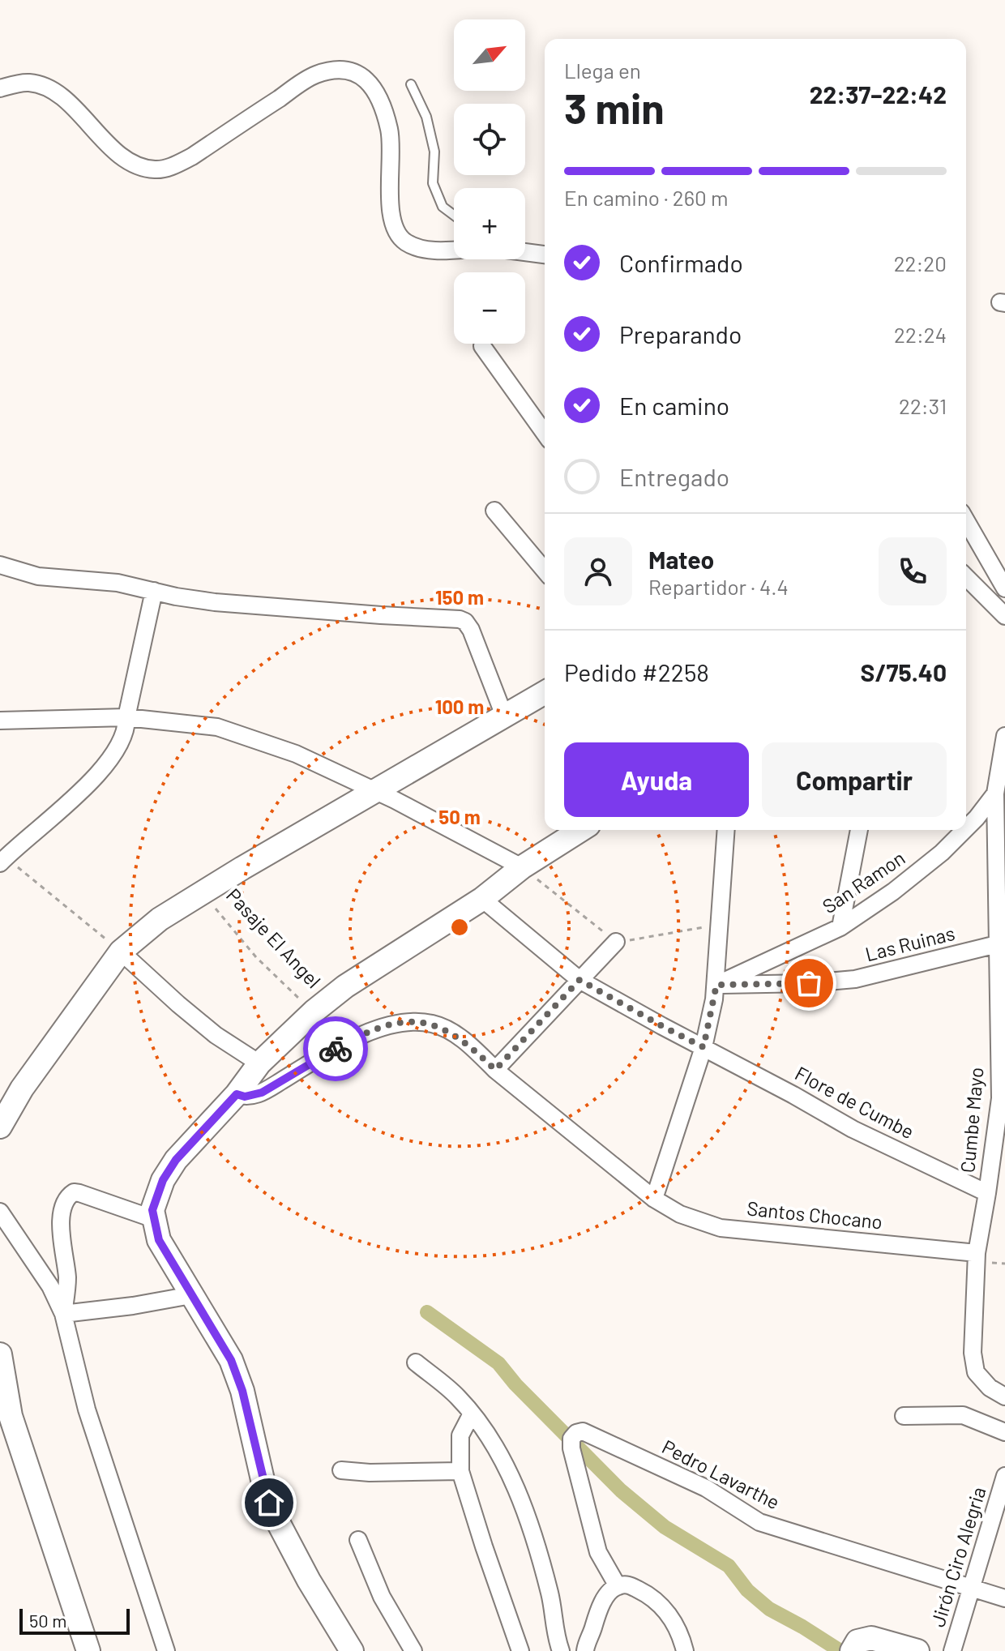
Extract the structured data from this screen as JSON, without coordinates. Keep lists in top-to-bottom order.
{
  "streets": {
    "street": [
      "San Ramon",
      "Las Ruinas",
      "Flore de Cumbe",
      "Cumbe Mayo",
      "Santos Chocano",
      "Pedro Lavarthe",
      "Jirón Ciro Alegria"
    ],
    "path": ["Pasaje El Angel"]
  },
  "crossings": [
    ["San Ramon", "Las Ruinas"],
    ["San Ramon", "Cumbe Mayo"],
    ["Las Ruinas", "Cumbe Mayo"],
    ["Flore de Cumbe", "Cumbe Mayo"],
    ["Cumbe Mayo", "Santos Chocano"],
    ["Pedro Lavarthe", "Jirón Ciro Alegria"]
  ],
  "scale_bar": "50 m",
  "north": "top right",
  "page": {
    "map_buttons": ["+", "−"],
    "heading": ["3 min", "Llega en", "22:37–22:42"],
    "panel": [
      "Mateo",
      "Repartidor · 4.4",
      "Pedido #2258",
      "S/75.40"
    ],
    "bar": "En camino · 260 m",
    "list": [
      ["Confirmado", "22:20"],
      ["Preparando", "22:24"],
      ["En camino", "22:31"],
      "Entregado"
    ],
    "buttons": ["Ayuda", "Compartir"],
    "scale": "50 m"
  },
  "rings": ["150 m", "100 m", "50 m"]
}
